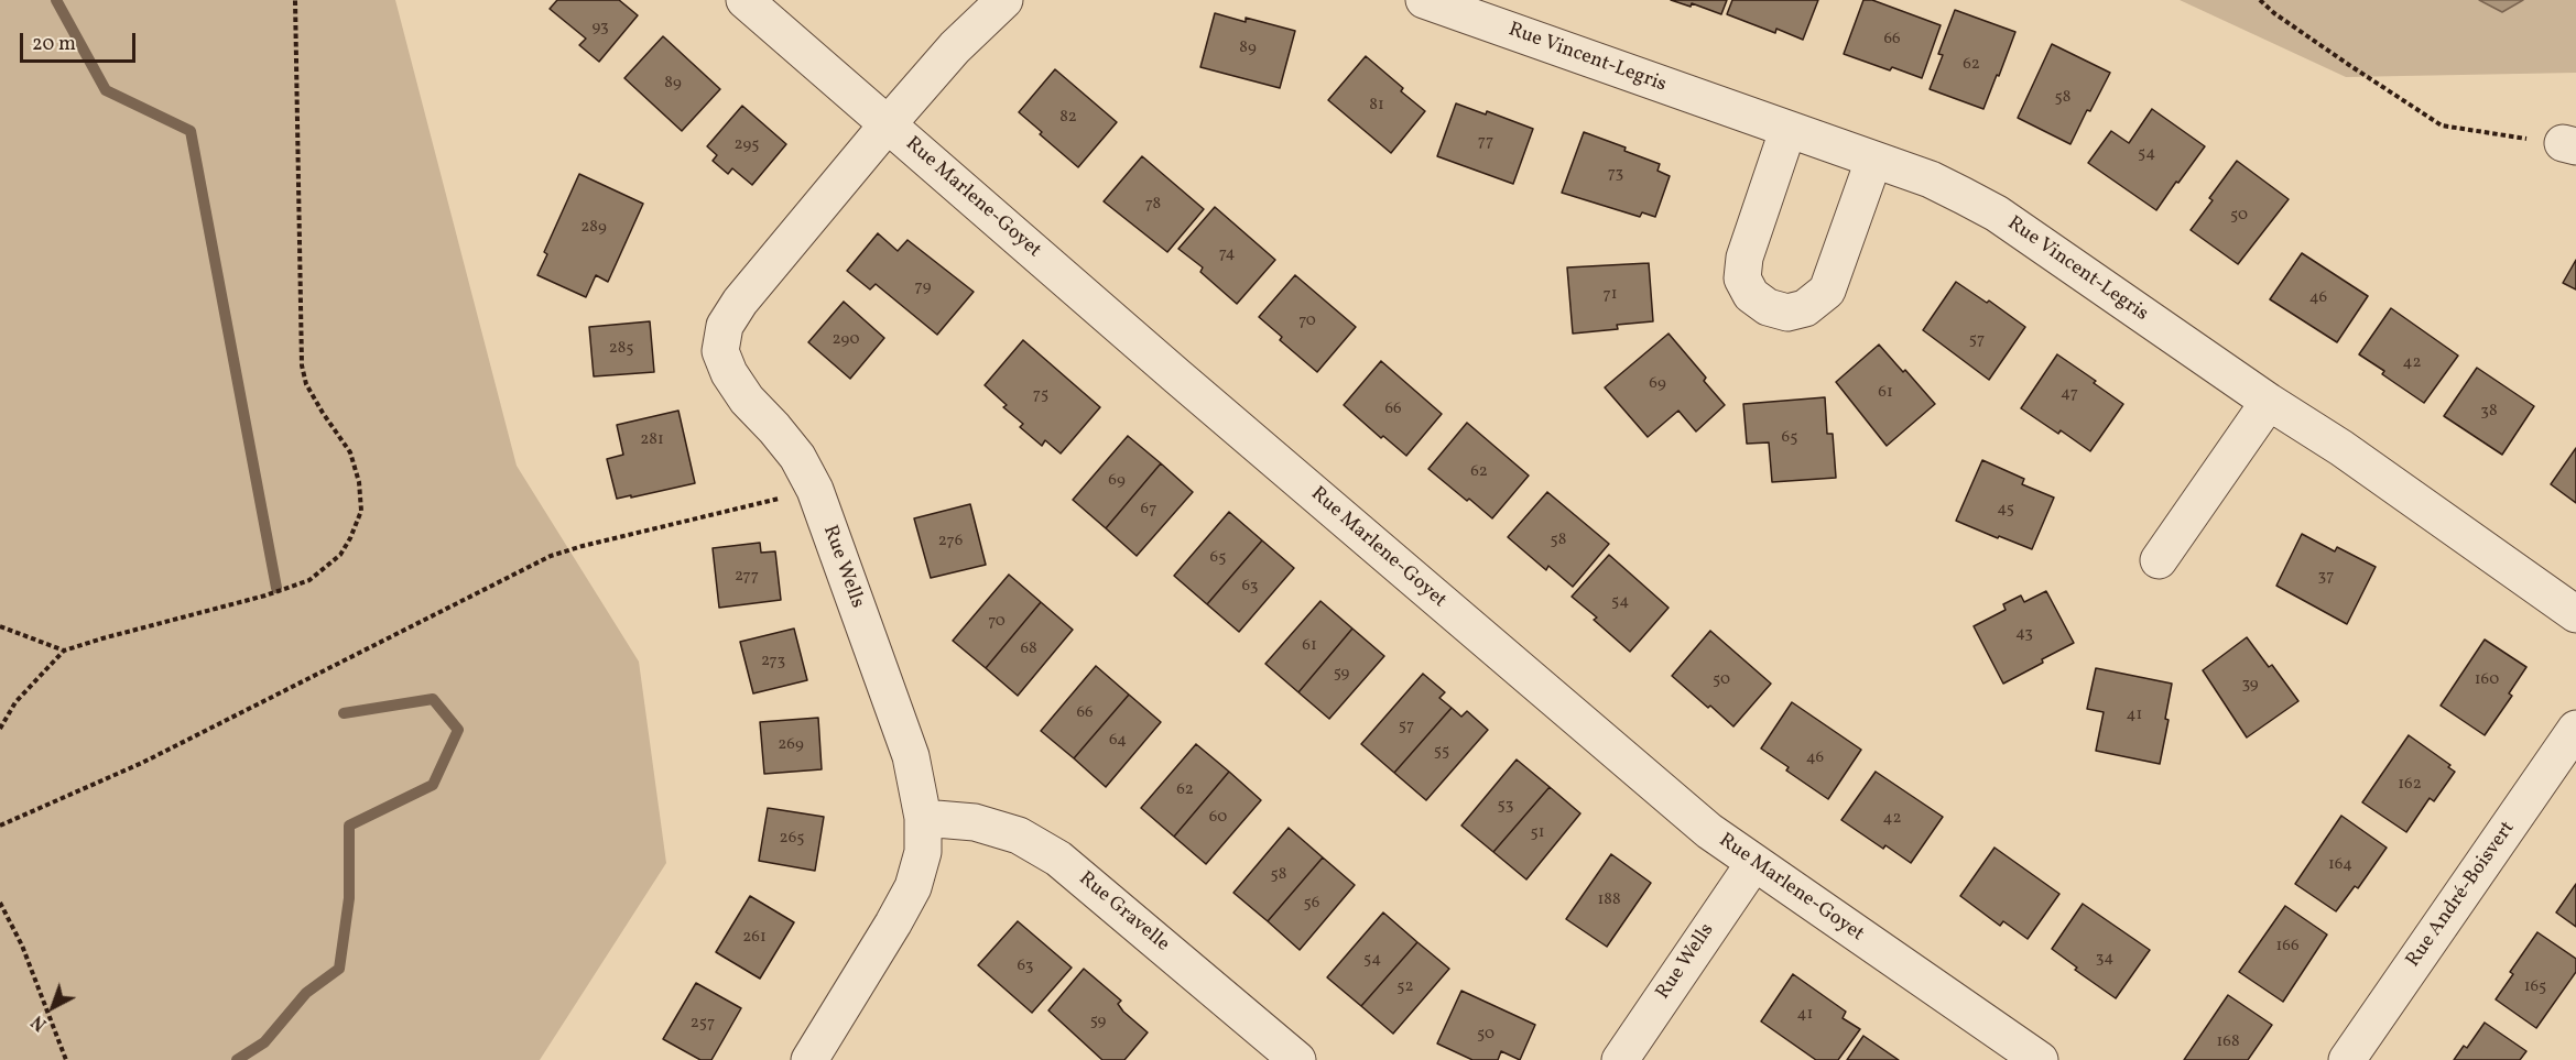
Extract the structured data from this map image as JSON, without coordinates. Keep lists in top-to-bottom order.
{
  "streets": {
    "street": [
      "Rue Vincent-Legris",
      "Rue Marlene-Goyet",
      "Rue Wells",
      "Rue André-Boisvert",
      "Rue Gravelle"
    ]
  },
  "crossings": [
    ["Rue Marlene-Goyet", "Rue Wells"],
    ["Rue Wells", "Rue Gravelle"]
  ],
  "house_numbers": [
    "93",
    "66",
    "89",
    "62",
    "89",
    "58",
    "81",
    "82",
    "77",
    "295",
    "54",
    "73",
    "78",
    "50",
    "289",
    "74",
    "79",
    "71",
    "46",
    "70",
    "290",
    "57",
    "285",
    "42",
    "69",
    "61",
    "47",
    "75",
    "66",
    "38",
    "65",
    "281",
    "62",
    "69",
    "67",
    "45",
    "58",
    "276",
    "65",
    "277",
    "37",
    "63",
    "54",
    "70",
    "43",
    "61",
    "68",
    "273",
    "59",
    "50",
    "160",
    "39",
    "66",
    "41",
    "57",
    "64",
    "269",
    "55",
    "46",
    "162",
    "62",
    "53",
    "60",
    "42",
    "51",
    "265",
    "164",
    "58",
    "188",
    "56",
    "261",
    "166",
    "34",
    "54",
    "63",
    "52",
    "165",
    "41",
    "59",
    "257",
    "50",
    "168"
  ],
  "scale_bar": "20 m",
  "north": "bottom left"
}
